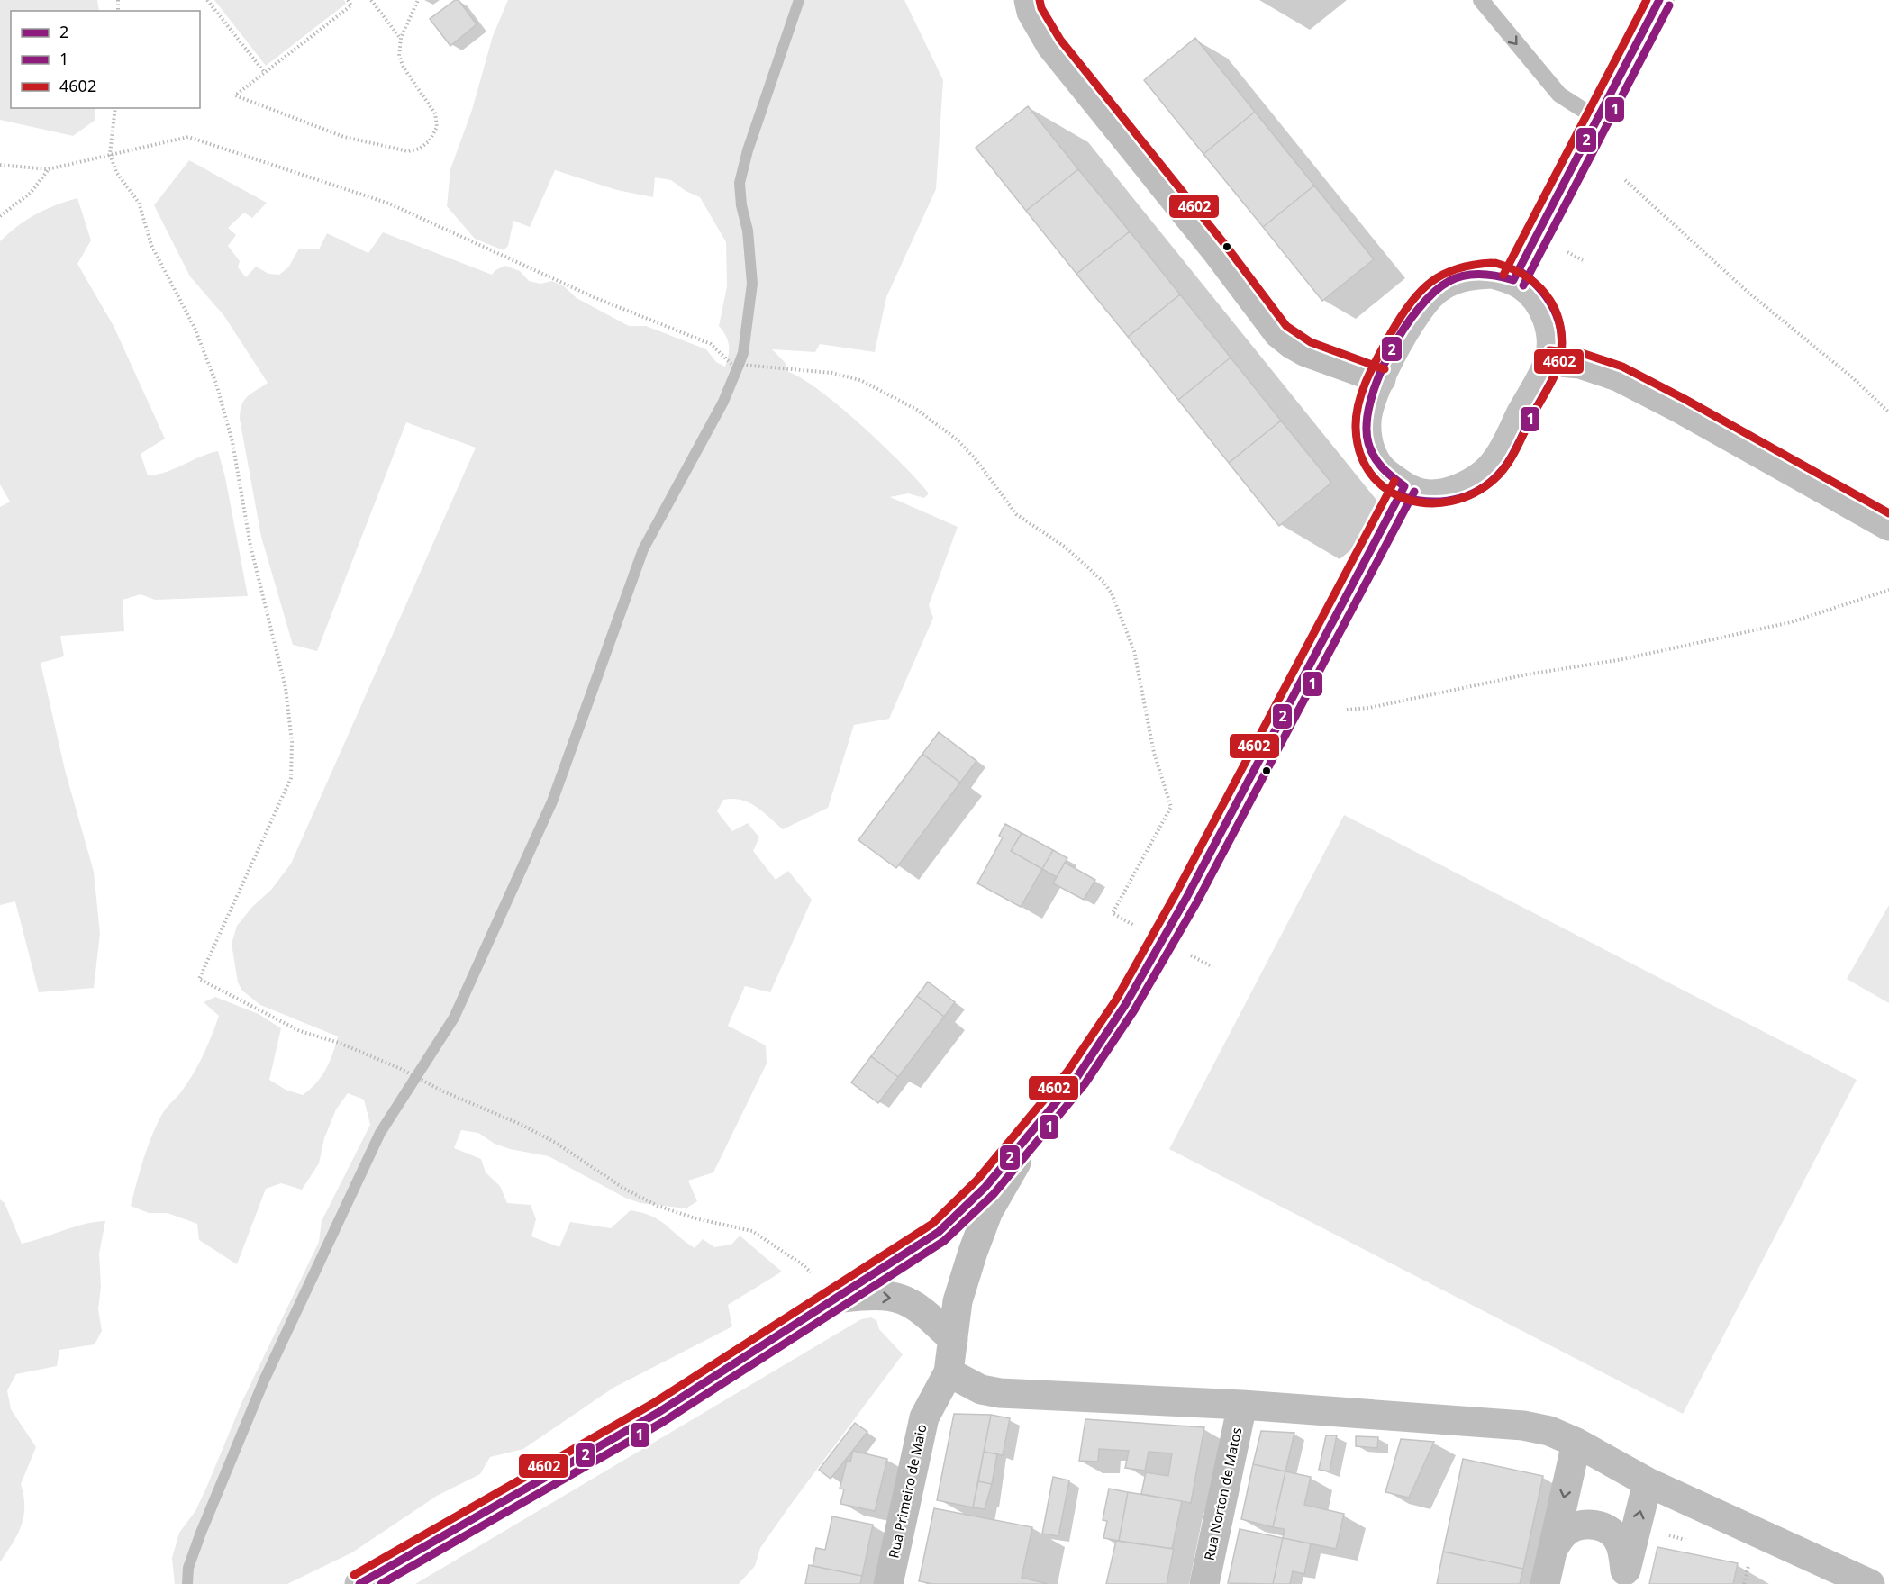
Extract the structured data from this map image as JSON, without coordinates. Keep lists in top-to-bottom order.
{
  "streets": {
    "street": ["Rua Primeiro de Maio", "Rua Norton de Matos"]
  },
  "lines": ["transit line 2", "transit line 4602", "transit line 1"],
  "legend": ["2", "1", "4602"]
}
